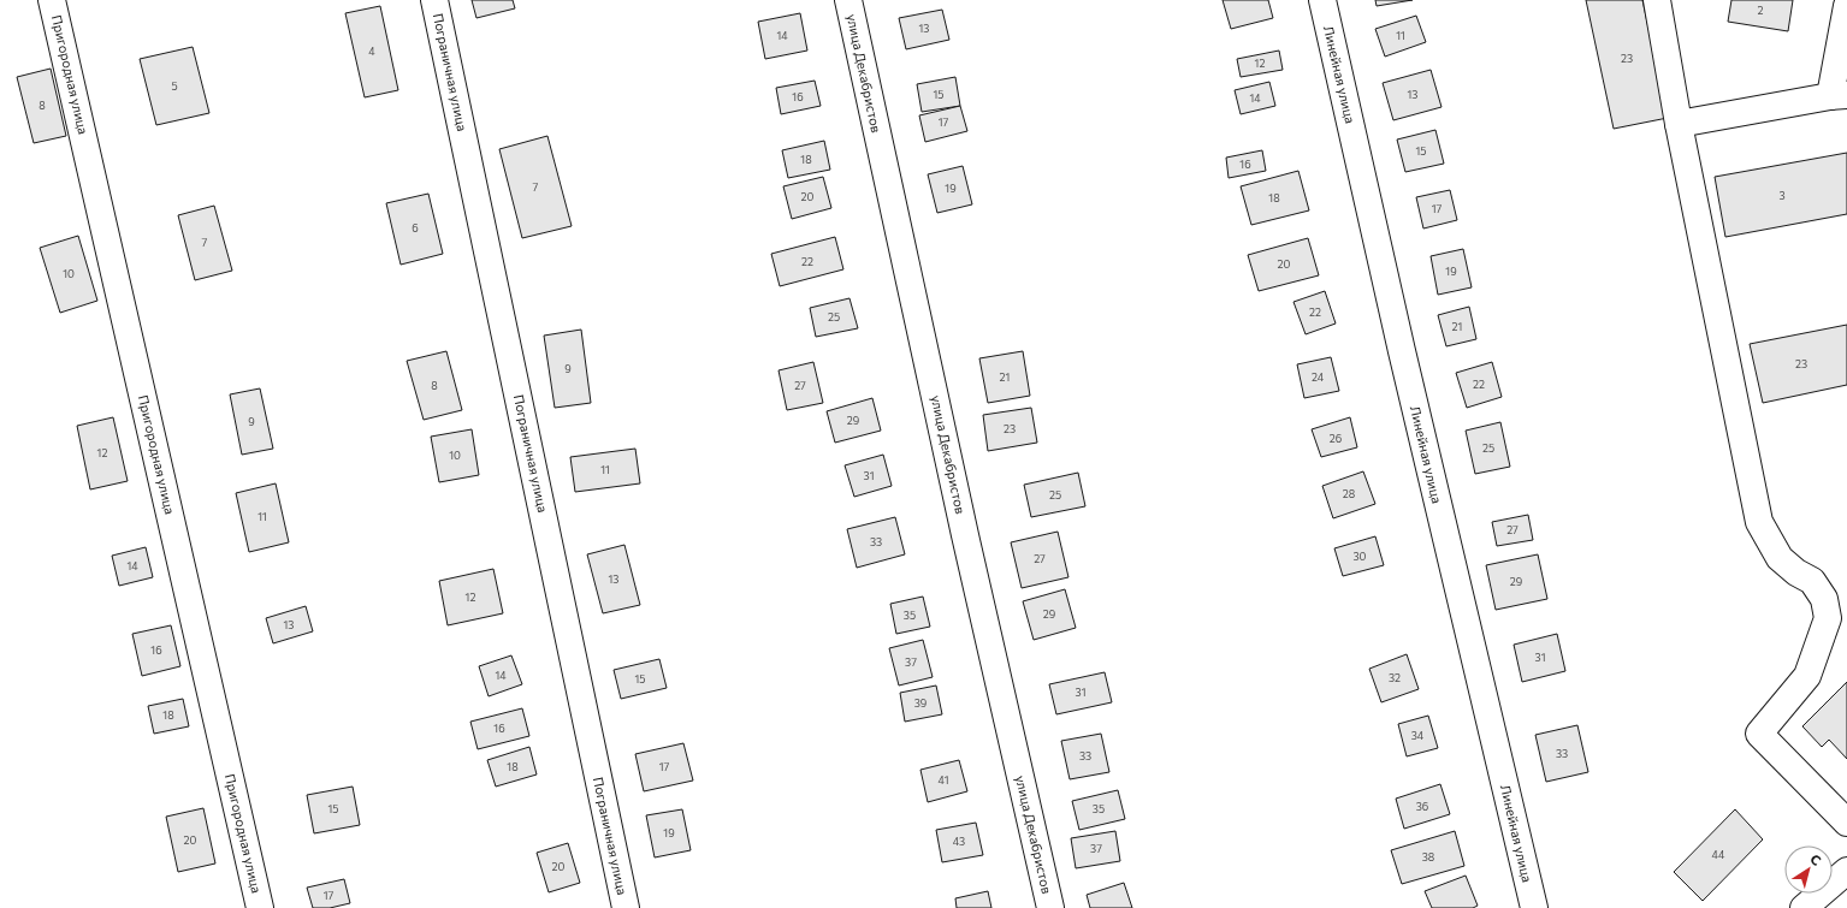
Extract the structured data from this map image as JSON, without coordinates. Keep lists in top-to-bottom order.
{
  "streets": {
    "street": [
      "Пограничная улица",
      "улица Декабристов",
      "Пригородная улица",
      "Линейная улица"
    ]
  },
  "house_numbers": [
    "2",
    "13",
    "14",
    "11",
    "4",
    "23",
    "12",
    "5",
    "15",
    "13",
    "16",
    "14",
    "8",
    "17",
    "15",
    "18",
    "16",
    "7",
    "19",
    "3",
    "20",
    "18",
    "17",
    "6",
    "7",
    "22",
    "20",
    "19",
    "10",
    "22",
    "25",
    "21",
    "23",
    "9",
    "21",
    "24",
    "22",
    "8",
    "27",
    "29",
    "9",
    "23",
    "26",
    "25",
    "12",
    "10",
    "11",
    "31",
    "28",
    "25",
    "11",
    "27",
    "33",
    "30",
    "27",
    "14",
    "13",
    "29",
    "12",
    "29",
    "35",
    "13",
    "16",
    "31",
    "37",
    "14",
    "32",
    "15",
    "31",
    "39",
    "18",
    "16",
    "34",
    "33",
    "33",
    "18",
    "17",
    "41",
    "36",
    "15",
    "35",
    "19",
    "20",
    "43",
    "37",
    "44",
    "38",
    "20",
    "17"
  ],
  "north": "top right"
}
